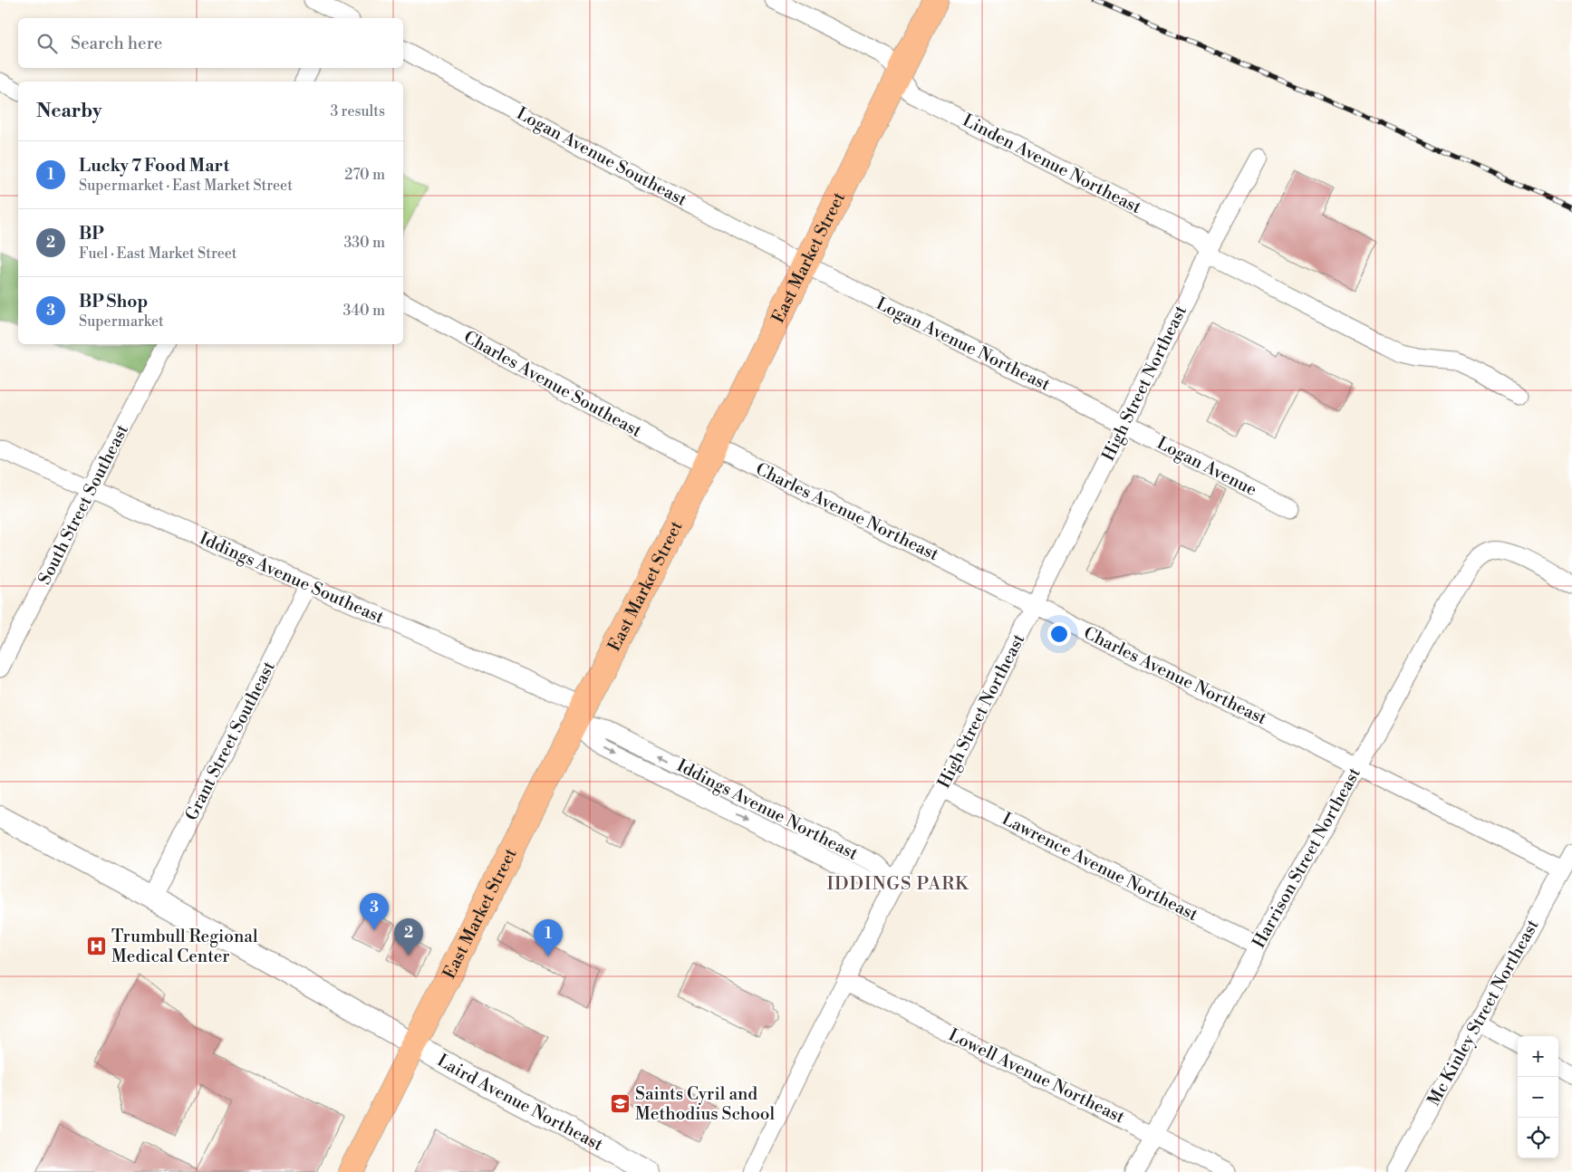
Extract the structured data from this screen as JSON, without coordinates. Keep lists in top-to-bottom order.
{
  "streets": {
    "main road": ["East Market Street"],
    "street": [
      "Logan Avenue Southeast",
      "Linden Avenue Northeast",
      "Logan Avenue Northeast",
      "High Street Northeast",
      "Charles Avenue Southeast",
      "Logan Avenue",
      "South Street Southeast",
      "Charles Avenue Northeast",
      "Iddings Avenue Southeast",
      "Grant Street Southeast",
      "Iddings Avenue Northeast",
      "Harrison Street Northeast",
      "Lawrence Avenue Northeast",
      "Mc Kinley Street Northeast",
      "Lowell Avenue Northeast",
      "Laird Avenue Northeast"
    ]
  },
  "crossings": [
    ["Logan Avenue Southeast", "East Market Street"],
    ["Logan Avenue Southeast", "Logan Avenue Northeast"],
    ["Linden Avenue Northeast", "East Market Street"],
    ["Linden Avenue Northeast", "High Street Northeast"],
    ["East Market Street", "Logan Avenue Northeast"],
    ["East Market Street", "Charles Avenue Southeast"],
    ["East Market Street", "Charles Avenue Northeast"],
    ["East Market Street", "Iddings Avenue Southeast"],
    ["East Market Street", "Iddings Avenue Northeast"],
    ["East Market Street", "Laird Avenue Northeast"],
    ["Logan Avenue Northeast", "High Street Northeast"],
    ["Logan Avenue Northeast", "Logan Avenue"],
    ["High Street Northeast", "Logan Avenue"],
    ["High Street Northeast", "Charles Avenue Northeast"],
    ["High Street Northeast", "Iddings Avenue Northeast"],
    ["High Street Northeast", "Lawrence Avenue Northeast"],
    ["High Street Northeast", "Lowell Avenue Northeast"],
    ["Charles Avenue Southeast", "Charles Avenue Northeast"],
    ["South Street Southeast", "Iddings Avenue Southeast"],
    ["Charles Avenue Northeast", "Harrison Street Northeast"],
    ["Charles Avenue Northeast", "Mc Kinley Street Northeast"],
    ["Iddings Avenue Southeast", "Grant Street Southeast"],
    ["Iddings Avenue Southeast", "Iddings Avenue Northeast"],
    ["Grant Street Southeast", "Laird Avenue Northeast"],
    ["Harrison Street Northeast", "Lawrence Avenue Northeast"],
    ["Harrison Street Northeast", "Lowell Avenue Northeast"]
  ],
  "districts": ["IDDINGS PARK"],
  "places": {
    "hospital": ["Trumbull Regional Medical Center"],
    "school or university": ["Saints Cyril and Methodius School"]
  },
  "page": {
    "search": "Search here",
    "heading": ["Nearby", "3 results"],
    "list": [
      {
        "mark": "1",
        "name": "Lucky 7 Food Mart",
        "note": "Supermarket · East Market Street",
        "value": "270 m"
      },
      {
        "mark": "2",
        "name": "BP",
        "note": "Fuel · East Market Street",
        "value": "330 m"
      },
      {
        "mark": "3",
        "name": "BP Shop",
        "note": "Supermarket",
        "value": "340 m"
      }
    ],
    "pins": ["3", "2", "1"],
    "map_buttons": ["+", "−"]
  }
}
